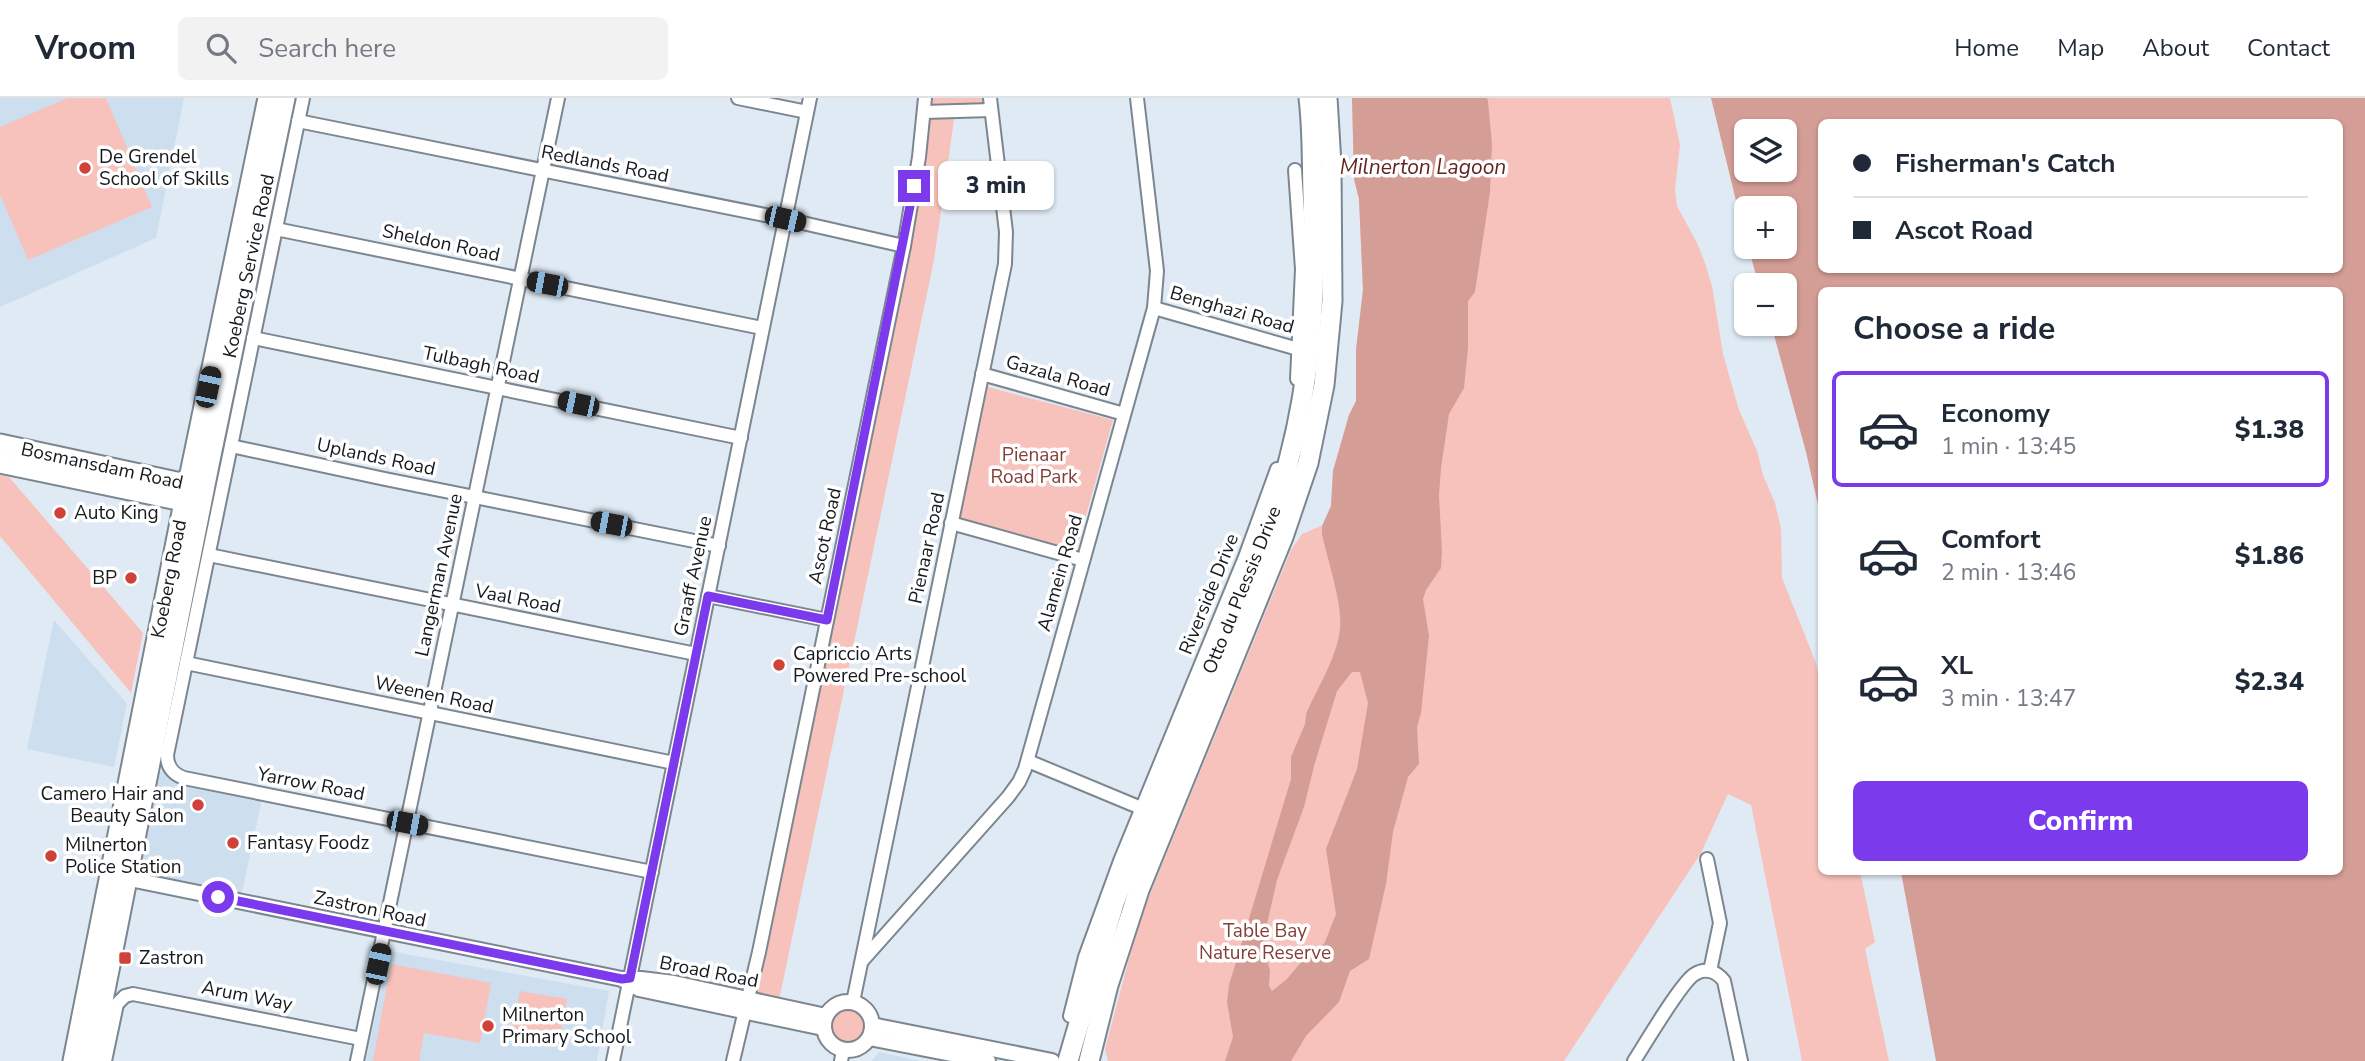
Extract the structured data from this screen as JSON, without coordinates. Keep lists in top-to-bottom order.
{
  "streets": {
    "main road": ["Bosmansdam Road", "Koeberg Road", "Otto du Plessis Drive"],
    "street": [
      "Redlands Road",
      "Sheldon Road",
      "Koeberg Service Road",
      "Benghazi Road",
      "Tulbagh Road",
      "Gazala Road",
      "Uplands Road",
      "Ascot Road",
      "Pienaar Road",
      "Alamein Road",
      "Langerman Avenue",
      "Graaff Avenue",
      "Riverside Drive",
      "Vaal Road",
      "Weenen Road",
      "Yarrow Road",
      "Zastron Road",
      "Broad Road",
      "Arum Way"
    ]
  },
  "crossings": [
    ["Redlands Road", "Koeberg Service Road"],
    ["Redlands Road", "Ascot Road"],
    ["Redlands Road", "Langerman Avenue"],
    ["Redlands Road", "Graaff Avenue"],
    ["Sheldon Road", "Koeberg Service Road"],
    ["Sheldon Road", "Langerman Avenue"],
    ["Sheldon Road", "Graaff Avenue"],
    ["Koeberg Service Road", "Tulbagh Road"],
    ["Koeberg Service Road", "Uplands Road"],
    ["Koeberg Service Road", "Vaal Road"],
    ["Koeberg Service Road", "Weenen Road"],
    ["Koeberg Service Road", "Yarrow Road"],
    ["Benghazi Road", "Alamein Road"],
    ["Benghazi Road", "Riverside Drive"],
    ["Tulbagh Road", "Langerman Avenue"],
    ["Tulbagh Road", "Graaff Avenue"],
    ["Gazala Road", "Pienaar Road"],
    ["Gazala Road", "Alamein Road"],
    ["Uplands Road", "Langerman Avenue"],
    ["Uplands Road", "Graaff Avenue"],
    ["Bosmansdam Road", "Koeberg Road"],
    ["Ascot Road", "Broad Road"],
    ["Pienaar Road", "Alamein Road"],
    ["Pienaar Road", "Broad Road"],
    ["Langerman Avenue", "Vaal Road"],
    ["Langerman Avenue", "Weenen Road"],
    ["Langerman Avenue", "Yarrow Road"],
    ["Langerman Avenue", "Zastron Road"],
    ["Langerman Avenue", "Arum Way"],
    ["Graaff Avenue", "Vaal Road"],
    ["Graaff Avenue", "Weenen Road"],
    ["Graaff Avenue", "Yarrow Road"],
    ["Graaff Avenue", "Zastron Road"],
    ["Graaff Avenue", "Broad Road"],
    ["Koeberg Road", "Zastron Road"],
    ["Zastron Road", "Broad Road"]
  ],
  "water": ["Milnerton Lagoon"],
  "parks": ["Pienaar Road Park", "Table Bay Nature Reserve"],
  "places": {
    "other": [
      "De Grendel School of Skills",
      "Auto King",
      "BP",
      "Capriccio Arts Powered Pre-school",
      "Camero Hair and Beauty Salon",
      "Fantasy Foodz",
      "Milnerton Police Station",
      "Milnerton Primary School"
    ],
    "transit": ["Zastron"]
  },
  "page": {
    "header": "Vroom",
    "search": "Search here",
    "nav": [
      "Home",
      "Map",
      "About",
      "Contact"
    ],
    "map_buttons": ["+", "−"],
    "banner": ["Fisherman's Catch", "Ascot Road"],
    "bubble": "3 min",
    "heading": "Choose a ride",
    "list": [
      {
        "name": "Economy",
        "note": "1 min · 13:45",
        "value": "$1.38"
      },
      {
        "name": "Comfort",
        "note": "2 min · 13:46",
        "value": "$1.86"
      },
      {
        "name": "XL",
        "note": "3 min · 13:47",
        "value": "$2.34"
      }
    ],
    "buttons": "Confirm"
  }
}
